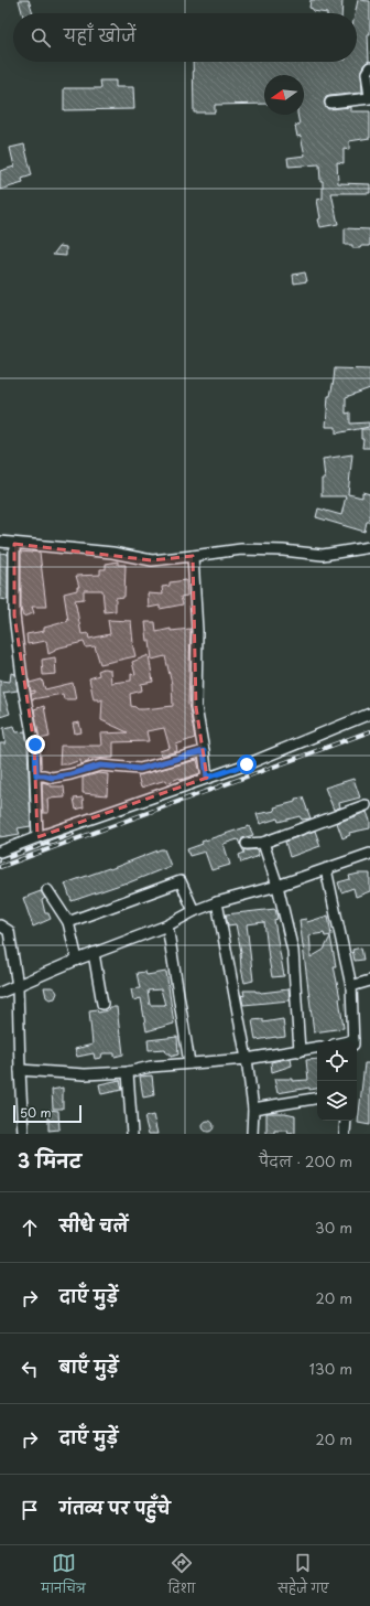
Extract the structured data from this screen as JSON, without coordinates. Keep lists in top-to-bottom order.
{
  "scale_bar": "50 m",
  "north": "left",
  "page": {
    "search": "यहाँ खोजें",
    "scale": "50 m",
    "heading": ["3 मिनट", "पैदल · 200 m"],
    "list": [
      ["सीधे चलें", "30 m"],
      ["दाएँ मुड़ें", "20 m"],
      ["बाएँ मुड़ें", "130 m"],
      ["दाएँ मुड़ें", "20 m"],
      "गंतव्य पर पहुँचे"
    ],
    "nav": ["मानचित्र", "दिशा", "सहेजे गए"]
  }
}
